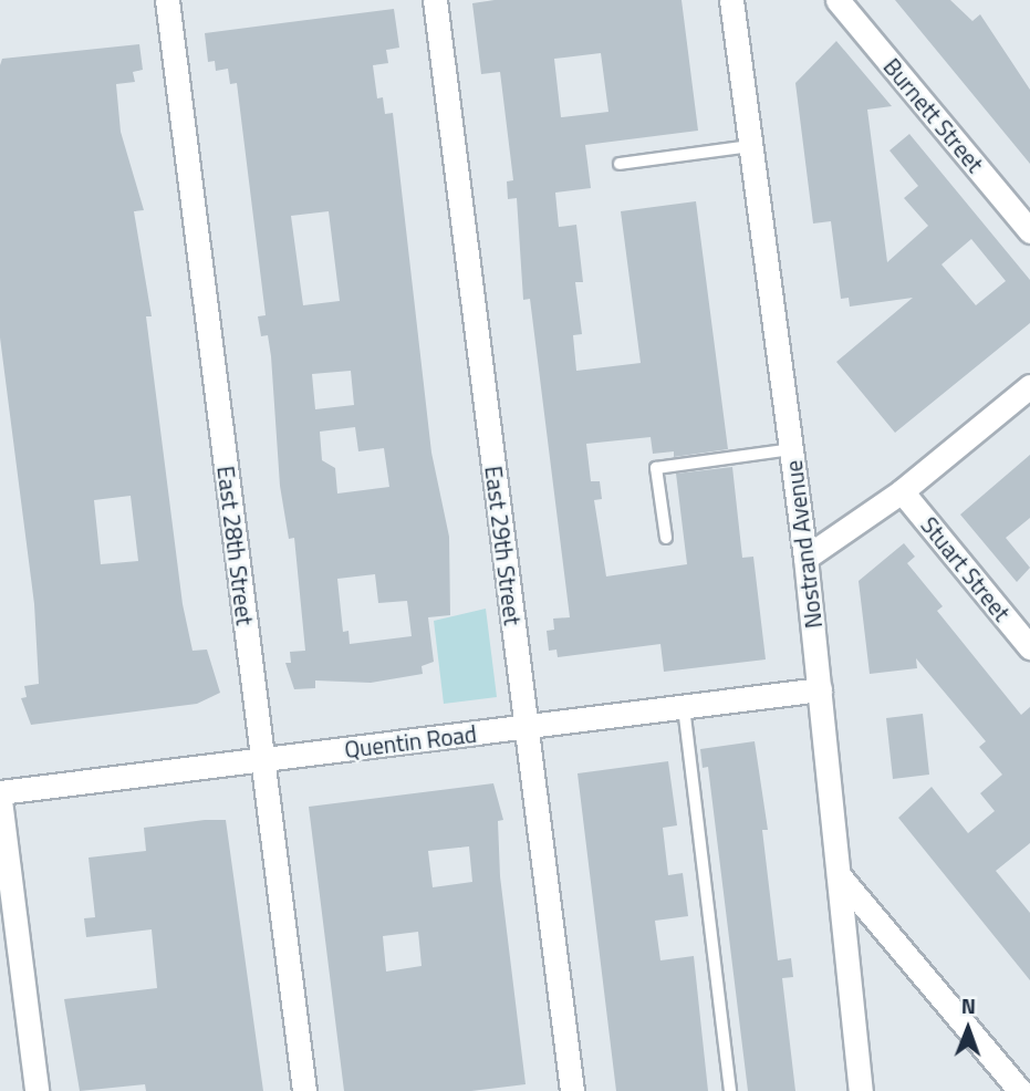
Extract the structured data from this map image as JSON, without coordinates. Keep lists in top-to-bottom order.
{
  "streets": {
    "street": [
      "Burnett Street",
      "Nostrand Avenue",
      "East 28th Street",
      "East 29th Street",
      "Stuart Street",
      "Quentin Road"
    ]
  },
  "crossings": [
    ["Nostrand Avenue", "Quentin Road"],
    ["East 28th Street", "Quentin Road"],
    ["East 29th Street", "Quentin Road"]
  ],
  "north": "top"
}
